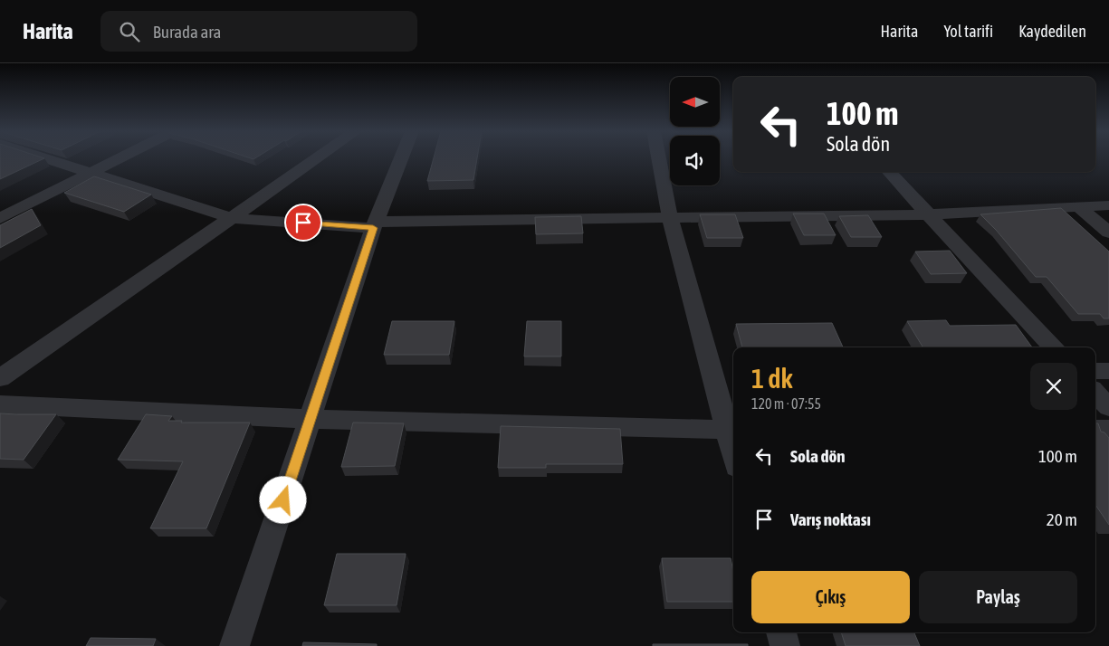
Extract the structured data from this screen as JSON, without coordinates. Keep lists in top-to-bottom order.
{
  "north": "left",
  "page": {
    "header": "Harita",
    "search": "Burada ara",
    "nav": ["Harita", "Yol tarifi", "Kaydedilen"],
    "turn": ["100 m", "Sola dön"],
    "heading": ["1 dk", "120 m · 07:55"],
    "list": [
      {
        "name": "Sola dön",
        "value": "100 m"
      },
      {
        "name": "Varış noktası",
        "value": "20 m"
      }
    ],
    "buttons": ["Çıkış", "Paylaş"]
  }
}
